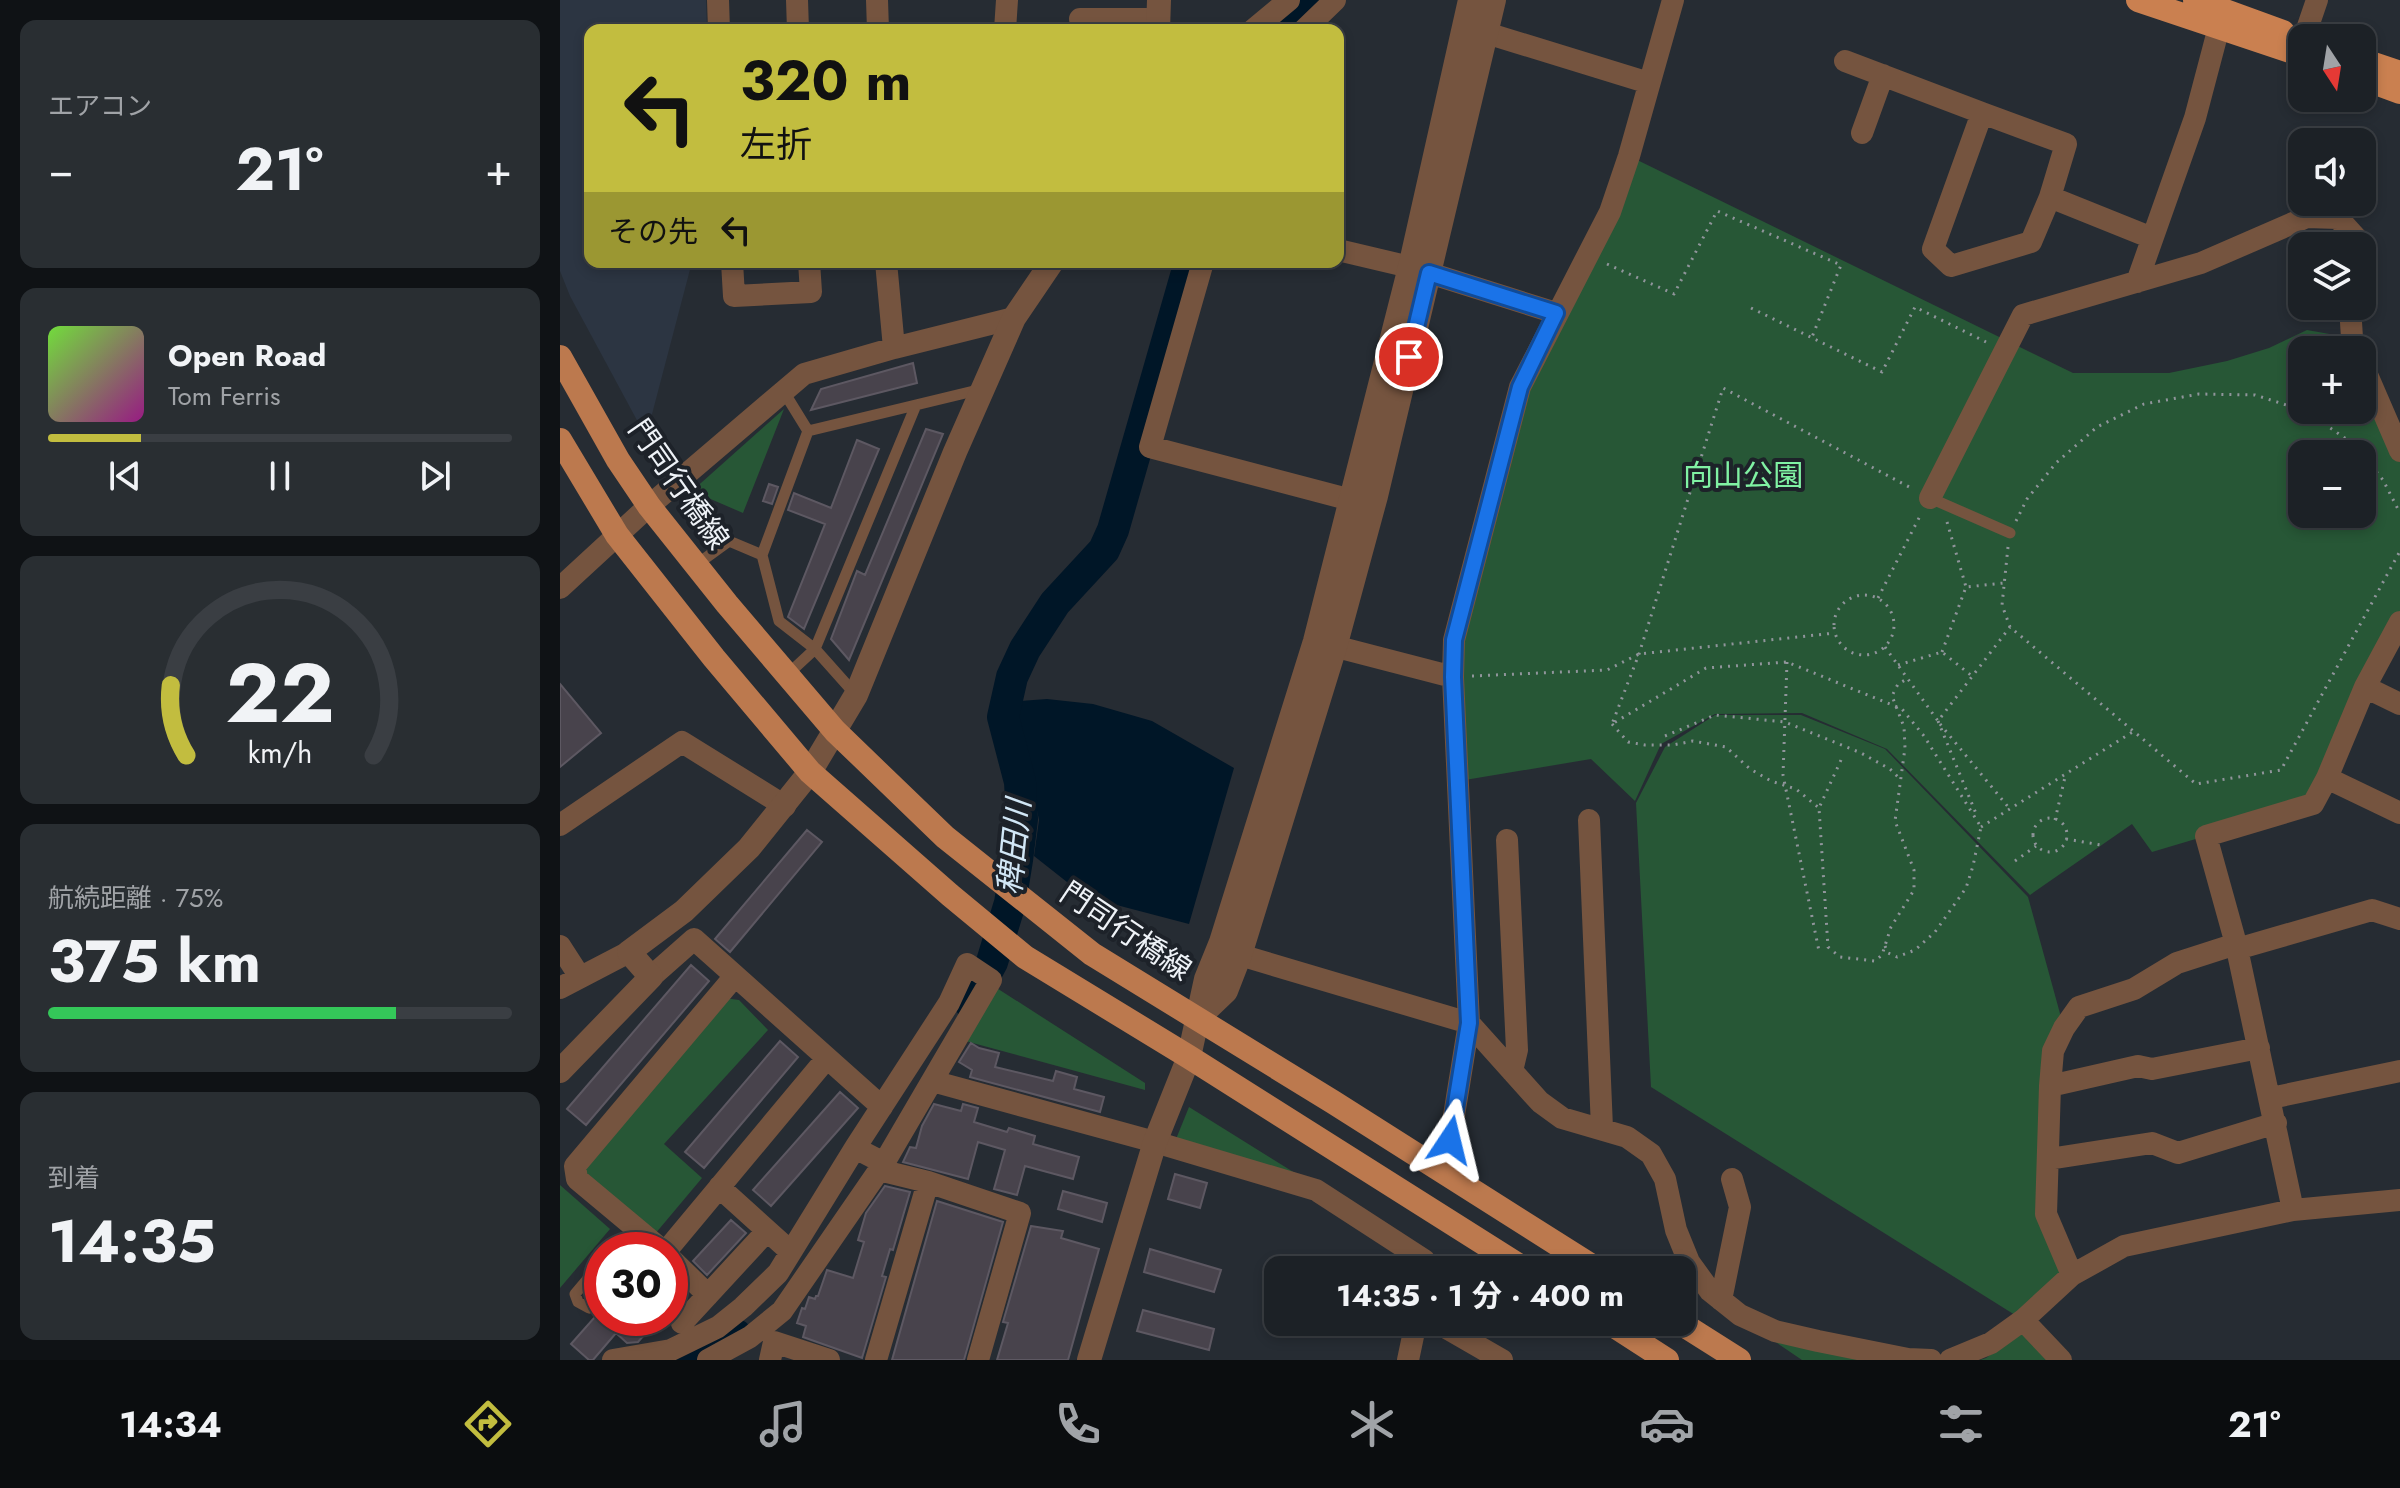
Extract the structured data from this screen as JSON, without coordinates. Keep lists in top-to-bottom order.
{
  "streets": {
    "main road": ["門司行橋線"]
  },
  "water": ["稗田川"],
  "parks": ["向山公園"],
  "north": "bottom",
  "page": {
    "tile": [
      "エアコン",
      ["航続距離 · 75%", "375 km"],
      ["到着", "14:35"]
    ],
    "map_buttons": ["+", "−"],
    "turn": ["320 m", "左折"],
    "heat": ["−", "21°", "+"],
    "then": "その先",
    "song": ["Open Road", "Tom Ferris"],
    "limit": "30",
    "trip": "14:35 · 1 分 · 400 m",
    "tabs": ["14:34", "21°"],
    "gauge": ["22", "km/h"]
  }
}
